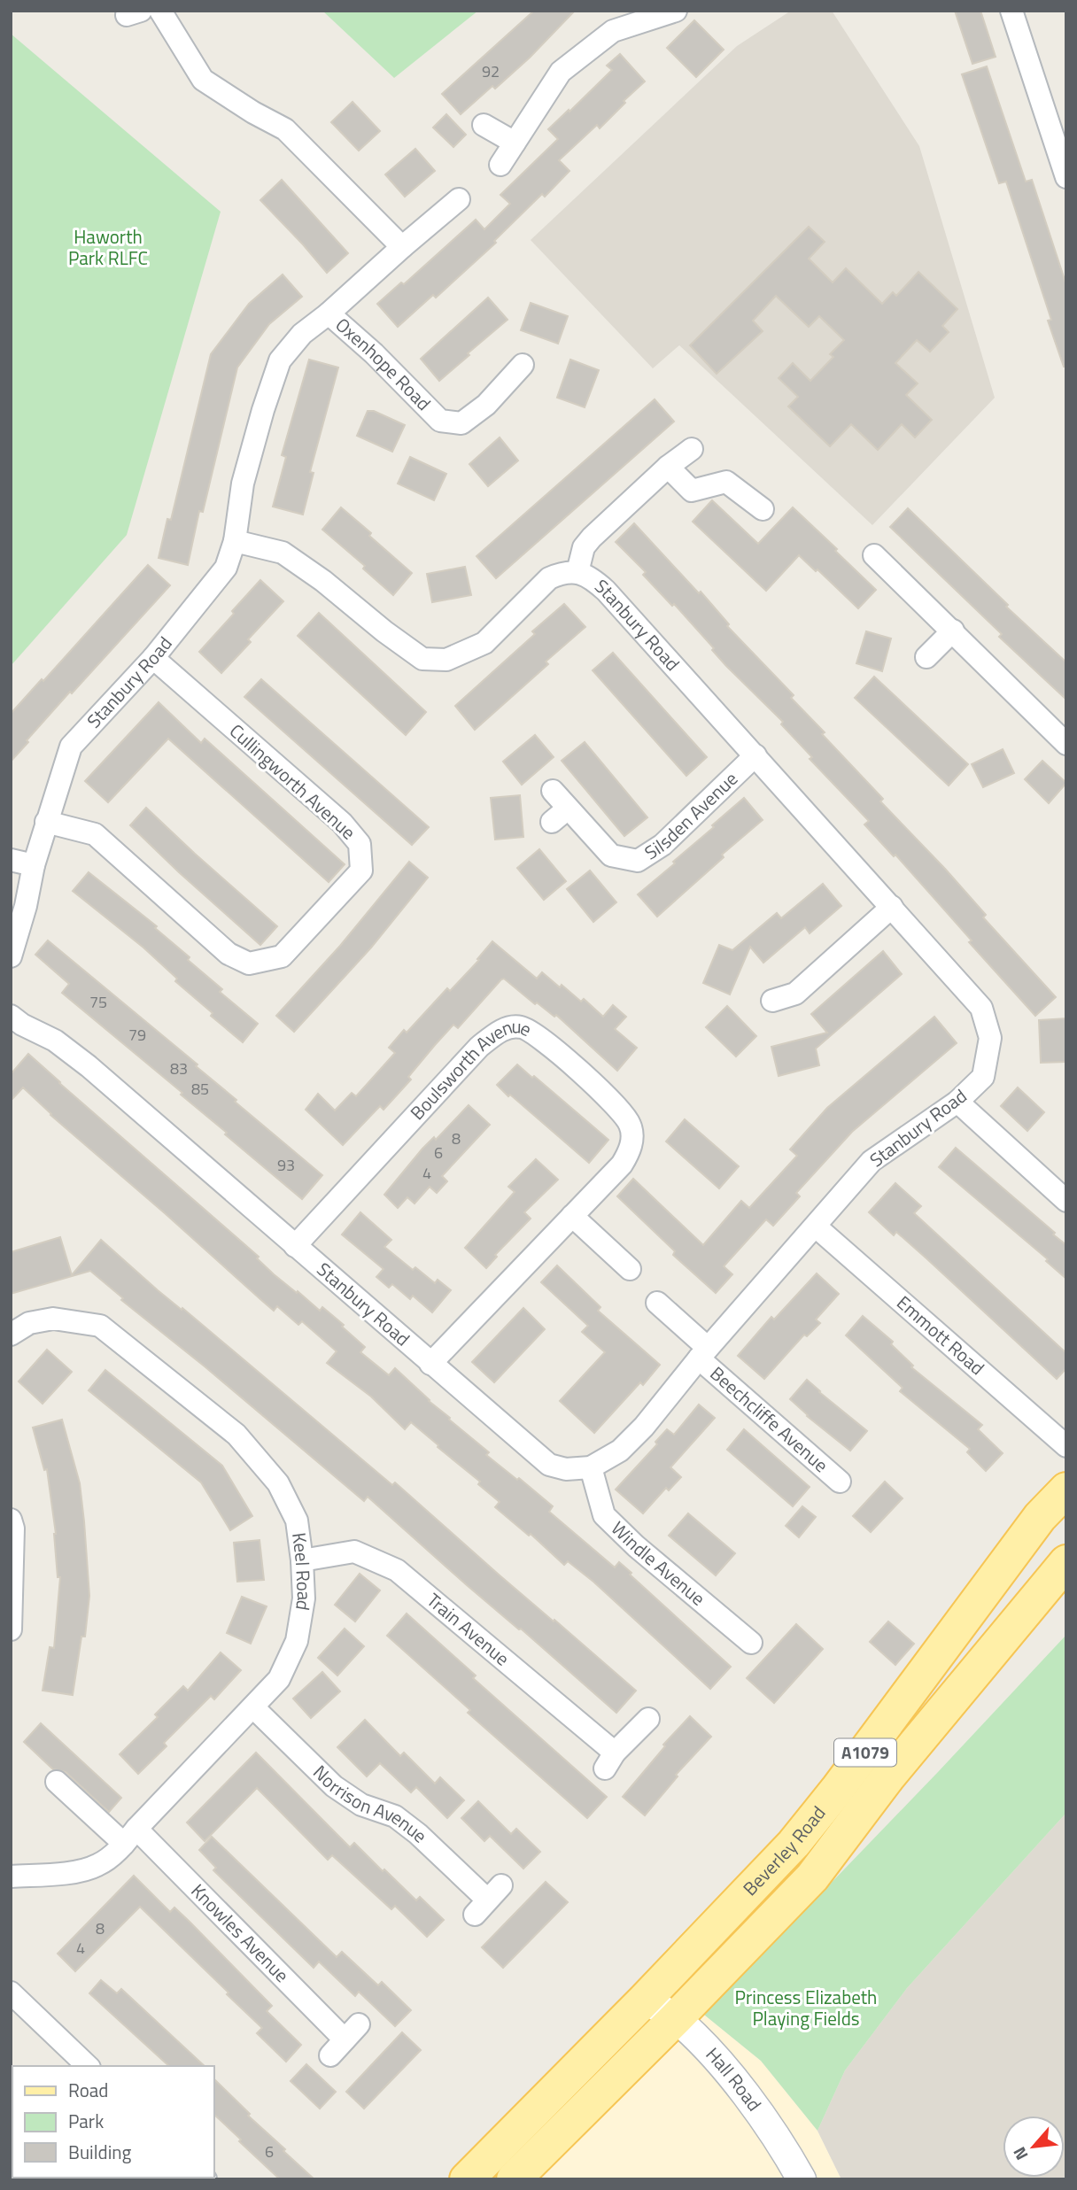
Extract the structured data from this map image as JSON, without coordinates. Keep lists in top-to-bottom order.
{
  "streets": {
    "main road": ["A1079", "Beverley Road"],
    "street": [
      "Oxenhope Road",
      "Stanbury Road",
      "Cullingworth Avenue",
      "Silsden Avenue",
      "Boulsworth Avenue",
      "Emmott Road",
      "Beechcliffe Avenue",
      "Windle Avenue",
      "Keel Road",
      "Train Avenue",
      "Norrison Avenue",
      "Knowles Avenue",
      "Hall Road"
    ]
  },
  "crossings": [
    ["Oxenhope Road", "Stanbury Road"],
    ["Stanbury Road", "Cullingworth Avenue"],
    ["Stanbury Road", "Silsden Avenue"],
    ["Stanbury Road", "Boulsworth Avenue"],
    ["Stanbury Road", "Emmott Road"],
    ["Stanbury Road", "Beechcliffe Avenue"],
    ["Stanbury Road", "Windle Avenue"],
    ["Keel Road", "Train Avenue"],
    ["Keel Road", "Norrison Avenue"],
    ["Keel Road", "Knowles Avenue"],
    ["Beverley Road", "Hall Road"]
  ],
  "parks": ["Haworth Park RLFC", "Princess Elizabeth Playing Fields"],
  "house_numbers": [
    "92",
    "75",
    "79",
    "83",
    "85",
    "8",
    "6",
    "93",
    "4",
    "8",
    "4",
    "6"
  ],
  "legend": ["Road", "Park", "Building"],
  "north": "bottom left"
}
